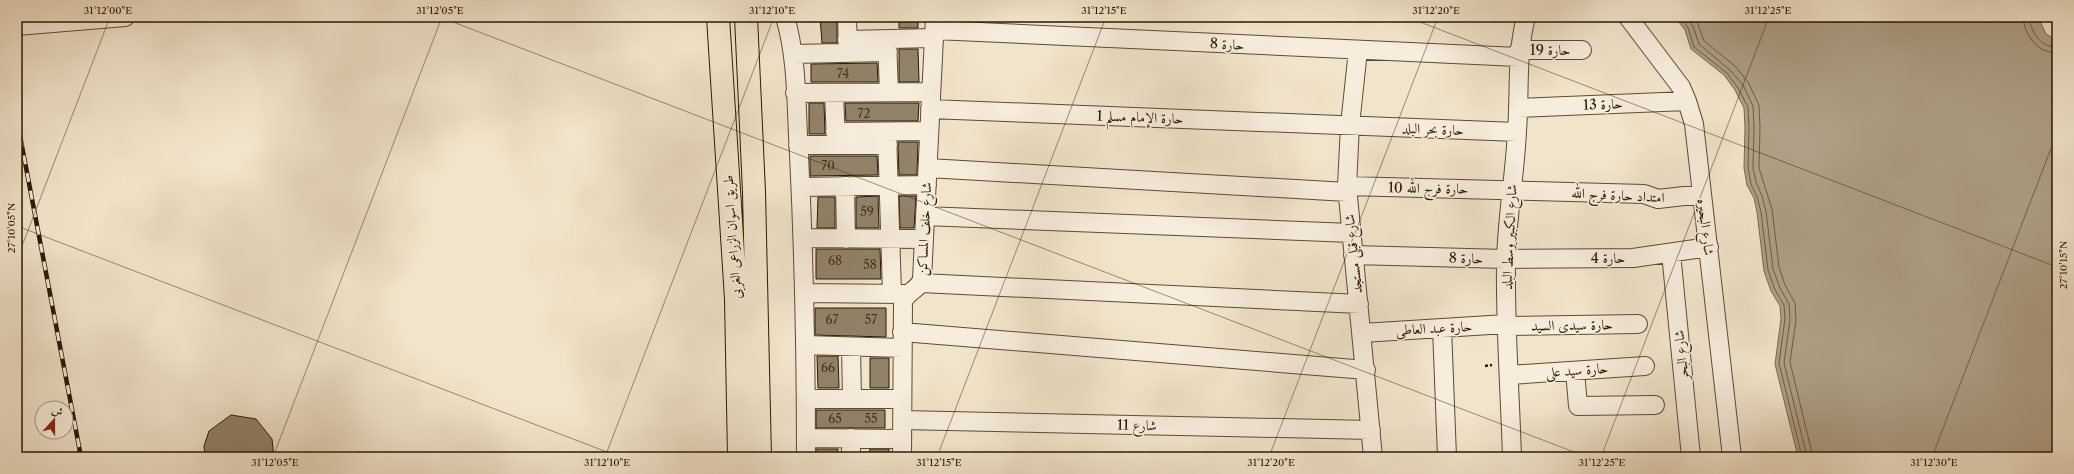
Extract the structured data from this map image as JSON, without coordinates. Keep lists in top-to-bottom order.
{
  "streets": {
    "main road": ["طريق اسوان الزراعى الغربى"],
    "street": [
      "حارة 8",
      "حارة 19",
      "حارة 13",
      "حارة الإمام مسلم 1",
      "حارة بحر البلد",
      "حارة فرج الله 10",
      "امتداد حارة فرج الله",
      "شارع البحيره",
      "شارع خلف المساكن",
      "شارع الكبير وسط البلد",
      "شارع قبلى مستجد",
      "حارة 4",
      "حارة سيدى السيد",
      "حارة عبد العاطى",
      "شارع البحر",
      "حارة سيد على",
      "شارع 11"
    ]
  },
  "crossings": [
    ["حارة 8", "حارة 19"],
    ["حارة 8", "شارع خلف المساكن"],
    ["حارة 8", "شارع الكبير وسط البلد"],
    ["حارة 8", "شارع قبلى مستجد"],
    ["حارة 8", "حارة 4"],
    ["حارة 19", "شارع الكبير وسط البلد"],
    ["حارة 13", "شارع البحيره"],
    ["حارة 13", "شارع الكبير وسط البلد"],
    ["حارة الإمام مسلم 1", "حارة بحر البلد"],
    ["حارة الإمام مسلم 1", "شارع خلف المساكن"],
    ["حارة الإمام مسلم 1", "شارع قبلى مستجد"],
    ["حارة بحر البلد", "شارع الكبير وسط البلد"],
    ["حارة بحر البلد", "شارع قبلى مستجد"],
    ["حارة فرج الله 10", "امتداد حارة فرج الله"],
    ["حارة فرج الله 10", "شارع خلف المساكن"],
    ["حارة فرج الله 10", "شارع الكبير وسط البلد"],
    ["حارة فرج الله 10", "شارع قبلى مستجد"],
    ["امتداد حارة فرج الله", "شارع البحيره"],
    ["امتداد حارة فرج الله", "شارع الكبير وسط البلد"],
    ["شارع البحيره", "حارة 4"],
    ["شارع خلف المساكن", "شارع 11"],
    ["شارع الكبير وسط البلد", "حارة 4"],
    ["شارع الكبير وسط البلد", "حارة سيدى السيد"],
    ["شارع الكبير وسط البلد", "حارة عبد العاطى"],
    ["شارع الكبير وسط البلد", "حارة سيد على"],
    ["شارع قبلى مستجد", "حارة عبد العاطى"],
    ["شارع قبلى مستجد", "شارع 11"],
    ["حارة 4", "شارع البحر"],
    ["حارة سيدى السيد", "حارة عبد العاطى"]
  ],
  "house_numbers": [
    "74",
    "72",
    "70",
    "59",
    "68",
    "58",
    "67",
    "57",
    "66",
    "65",
    "55"
  ],
  "north": "top",
  "coordinates": [
    "31°12'00\"E",
    "31°12'05\"E",
    "31°12'10\"E",
    "31°12'15\"E",
    "31°12'20\"E",
    "31°12'25\"E",
    "27°10'05\"N",
    "27°10'15\"N",
    "31°12'30\"E"
  ]
}
